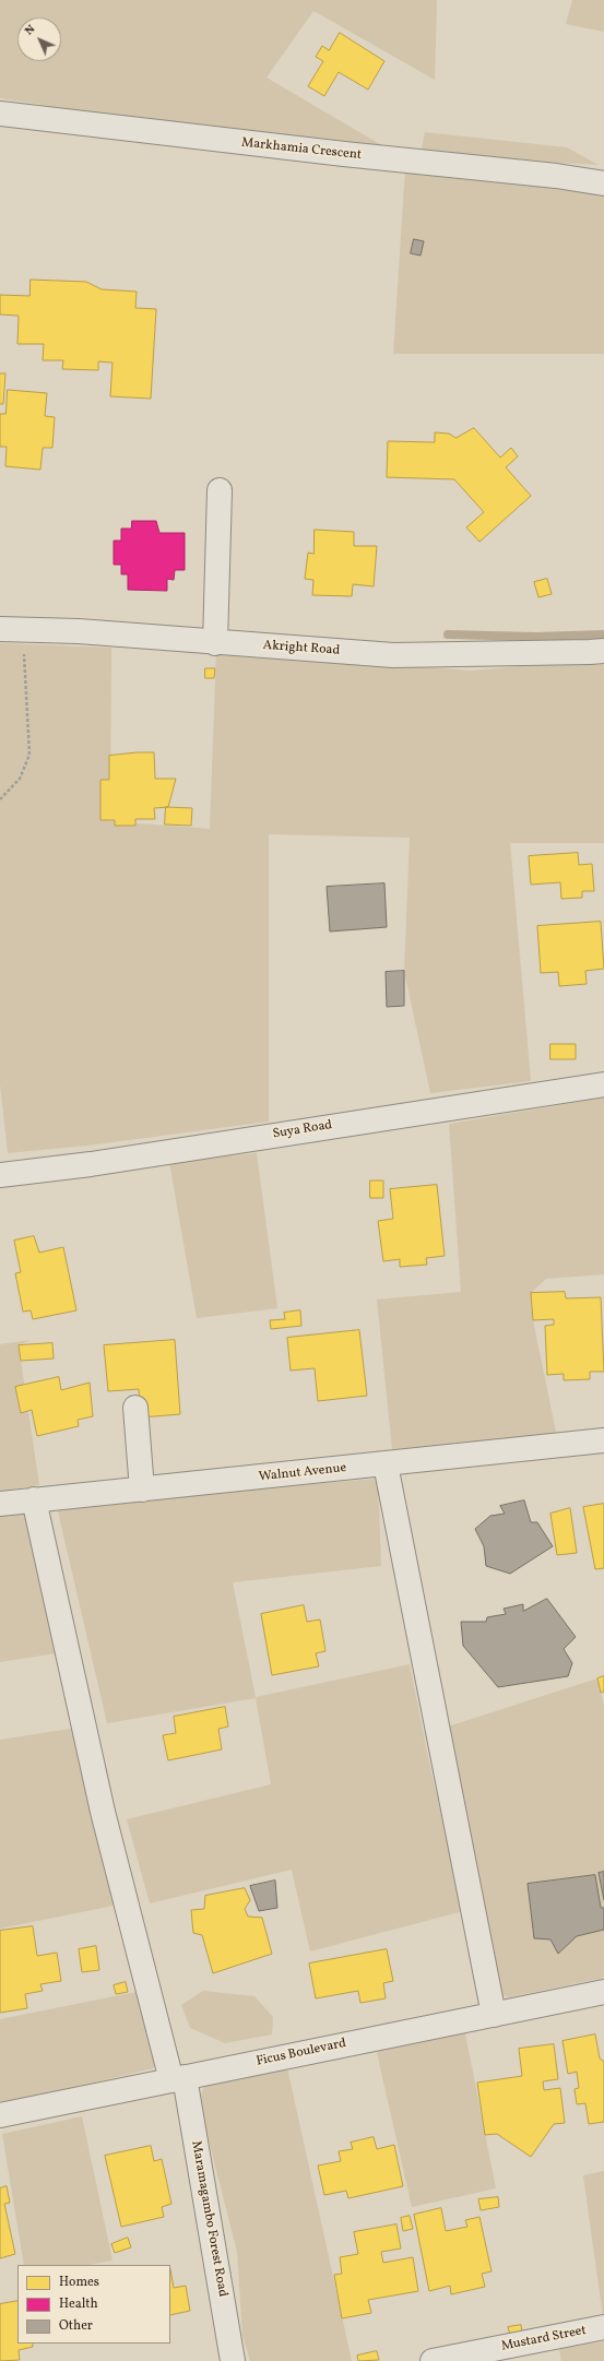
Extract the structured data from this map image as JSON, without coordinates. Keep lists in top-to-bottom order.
{
  "streets": {
    "street": [
      "Markhamia Crescent",
      "Akright Road",
      "Suya Road",
      "Walnut Avenue",
      "Ficus Boulevard",
      "Maramagambo Forest Road",
      "Mustard Street"
    ]
  },
  "crossings": [
    ["Walnut Avenue", "Maramagambo Forest Road"],
    ["Ficus Boulevard", "Maramagambo Forest Road"]
  ],
  "legend": ["Homes", "Health", "Other"],
  "north": "top left"
}
